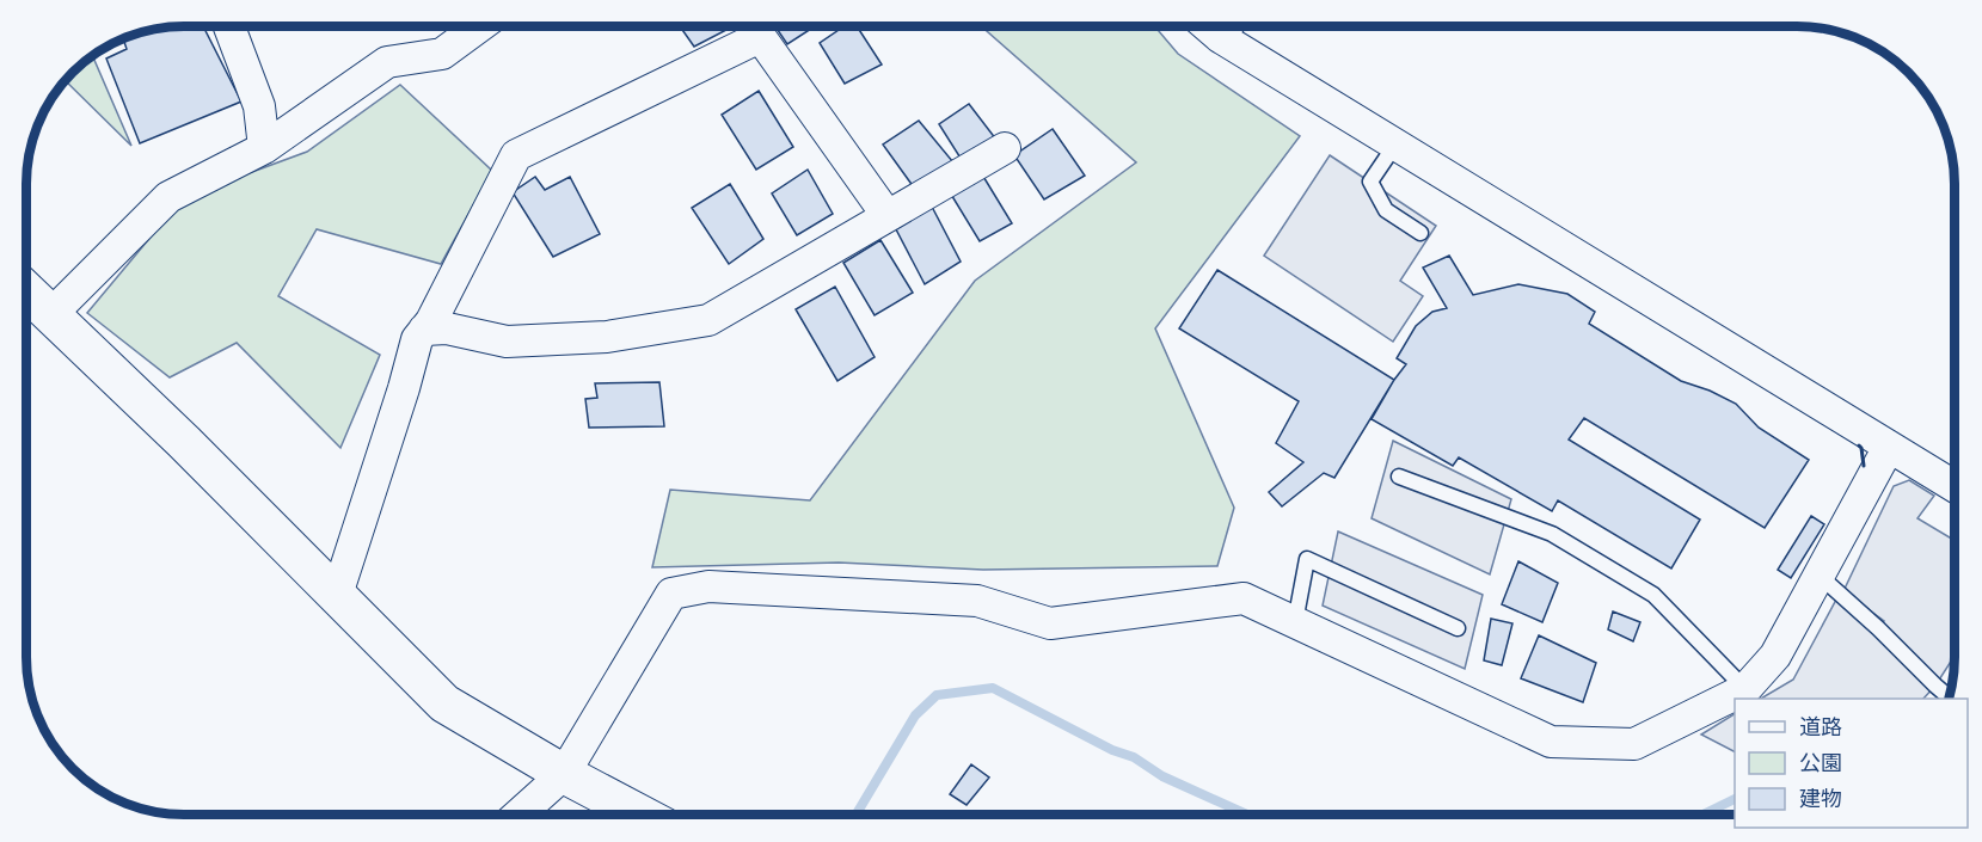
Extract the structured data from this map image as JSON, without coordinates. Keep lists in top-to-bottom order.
{
  "legend": ["道路", "公園", "建物"]
}
